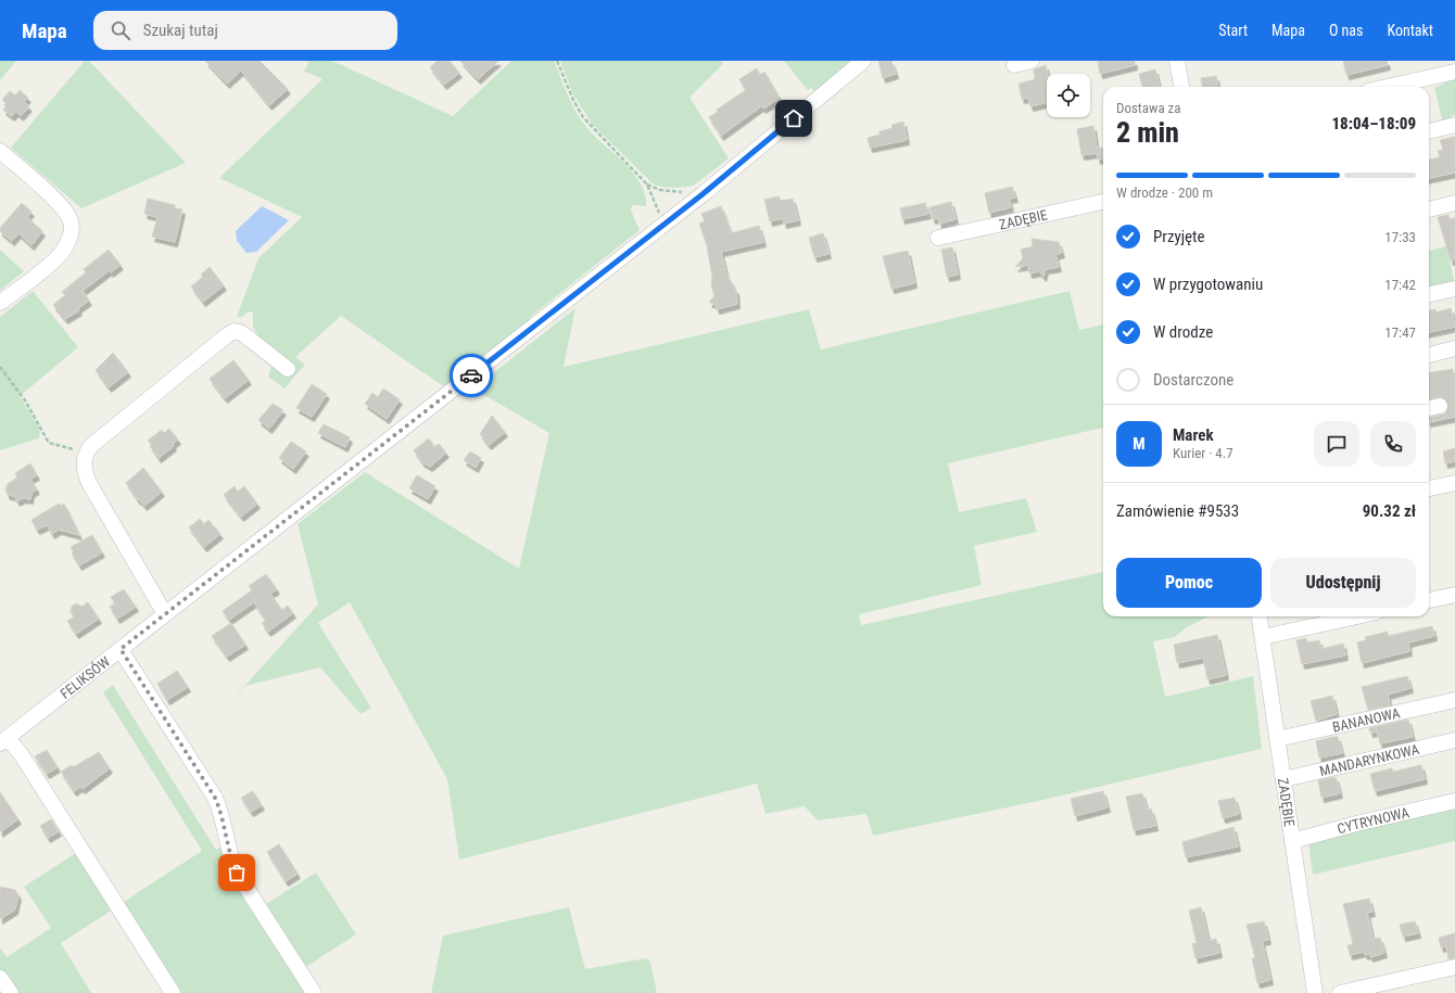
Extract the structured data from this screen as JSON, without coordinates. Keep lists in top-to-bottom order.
{
  "streets": {
    "street": [
      "ZADĘBIE",
      "FELIKSÓW",
      "BANANOWA",
      "MANDARYNKOWA",
      "CYTRYNOWA"
    ]
  },
  "crossings": [
    ["ZADĘBIE", "BANANOWA"],
    ["ZADĘBIE", "MANDARYNKOWA"],
    ["ZADĘBIE", "CYTRYNOWA"]
  ],
  "page": {
    "header": "Mapa",
    "search": "Szukaj tutaj",
    "nav": [
      "Start",
      "Mapa",
      "O nas",
      "Kontakt"
    ],
    "heading": ["2 min", "Dostawa za", "18:04–18:09"],
    "panel": [
      "Marek",
      "Kurier · 4.7",
      "Zamówienie #9533",
      "90.32 zł"
    ],
    "bar": "W drodze · 200 m",
    "list": [
      ["Przyjęte", "17:33"],
      ["W przygotowaniu", "17:42"],
      ["W drodze", "17:47"],
      "Dostarczone"
    ],
    "round": "M",
    "buttons": ["Pomoc", "Udostępnij"]
  }
}
